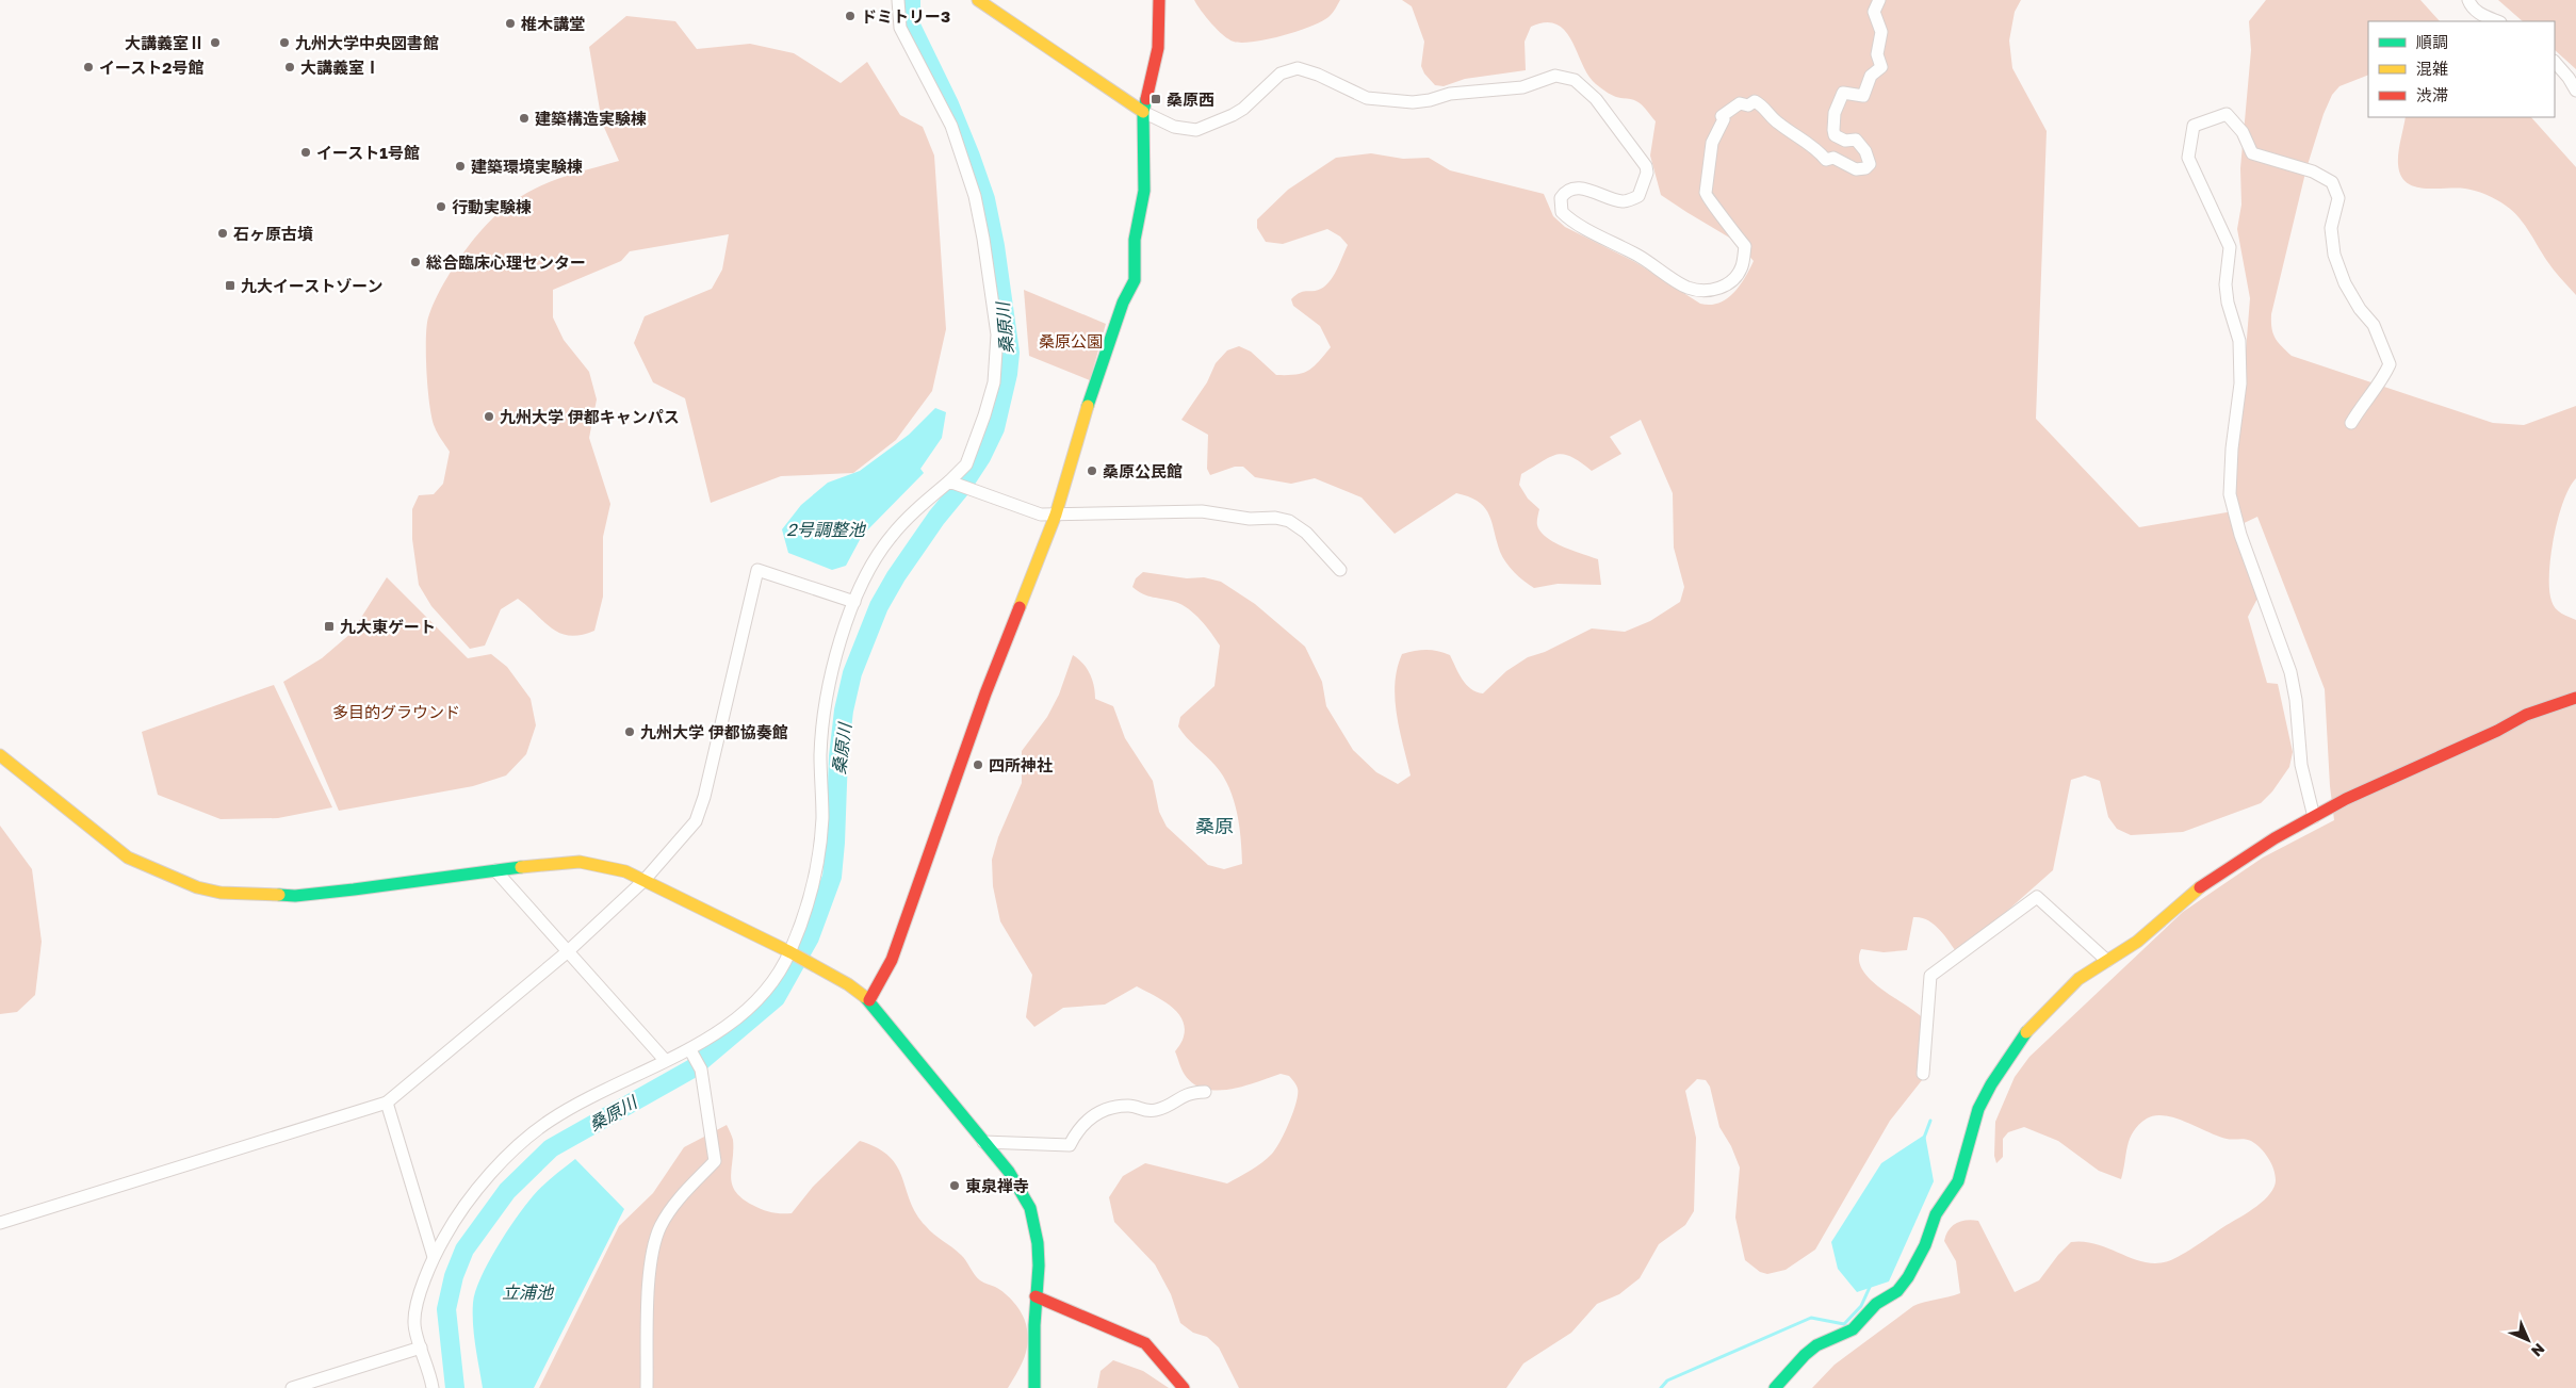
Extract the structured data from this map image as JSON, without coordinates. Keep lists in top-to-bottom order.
{
  "districts": ["桑原"],
  "water": ["桑原川", "2号調整池", "立浦池"],
  "parks": ["桑原公園", "多目的グラウンド"],
  "places": {
    "other": [
      "ドミトリー3",
      "椎木講堂",
      "大講義室Ⅱ",
      "九州大学中央図書館",
      "イースト2号館",
      "大講義室Ⅰ",
      "建築構造実験棟",
      "イースト1号館",
      "建築環境実験棟",
      "行動実験棟",
      "石ヶ原古墳",
      "総合臨床心理センター",
      "九州大学 伊都キャンパス",
      "桑原公民館",
      "九州大学 伊都協奏館",
      "四所神社",
      "東泉禅寺"
    ],
    "transit": ["桑原西", "九大イーストゾーン", "九大東ゲート"]
  },
  "legend": ["順調", "混雑", "渋滞"],
  "north": "bottom right"
}
